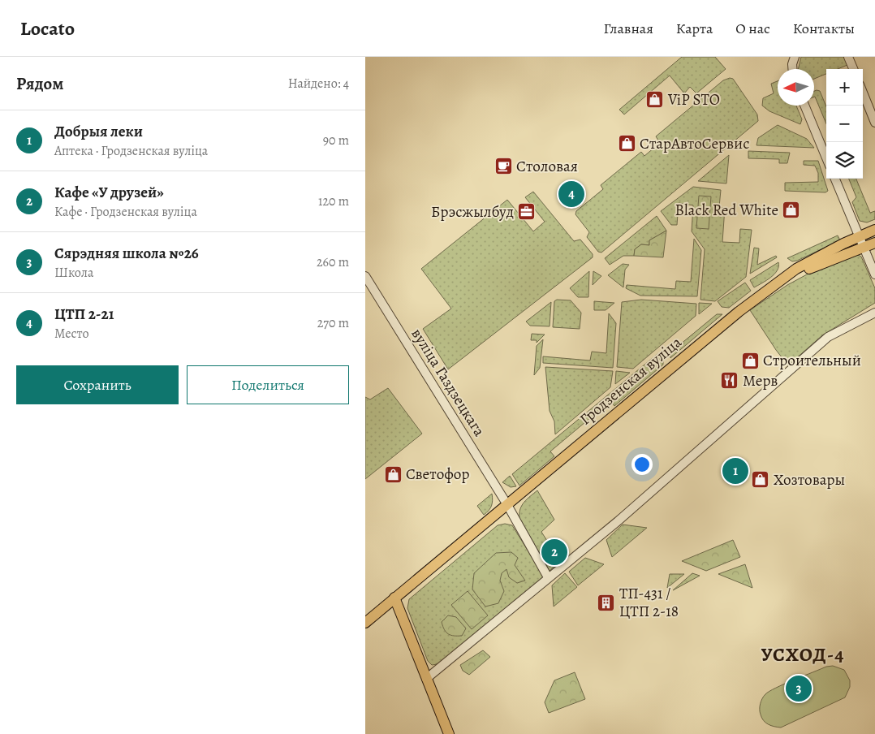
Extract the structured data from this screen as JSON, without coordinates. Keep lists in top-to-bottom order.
{
  "streets": {
    "main road": ["Гродзенская вуліца"],
    "street": ["вуліца Газдзецкага"]
  },
  "crossings": [
    ["Гродзенская вуліца", "вуліца Газдзецкага"]
  ],
  "districts": ["УСХОД-4"],
  "places": {
    "shop": [
      "ViP STO",
      "СтарАвтоСервис",
      "Black Red White",
      "Строительный",
      "Светофор",
      "Хозтовары"
    ],
    "cafe": ["Столовая"],
    "office": ["Брэсжылбуд"],
    "restaurant": ["Мерв"],
    "building": ["ТП-431 / ЦТП 2-18"]
  },
  "north": "left",
  "page": {
    "header": "Locato",
    "nav": [
      "Главная",
      "Карта",
      "О нас",
      "Контакты"
    ],
    "heading": ["Рядом", "Найдено: 4"],
    "map_buttons": ["+", "−"],
    "list": [
      {
        "mark": "1",
        "name": "Добрыя леки",
        "note": "Аптека · Гродзенская вуліца",
        "value": "90 m"
      },
      {
        "mark": "2",
        "name": "Кафе «У друзей»",
        "note": "Кафе · Гродзенская вуліца",
        "value": "120 m"
      },
      {
        "mark": "3",
        "name": "Сярэдняя школа №26",
        "note": "Школа",
        "value": "260 m"
      },
      {
        "mark": "4",
        "name": "ЦТП 2-21",
        "note": "Место",
        "value": "270 m"
      }
    ],
    "pins": [
      "4",
      "1",
      "2",
      "3"
    ],
    "buttons": ["Сохранить", "Поделиться"]
  }
}
